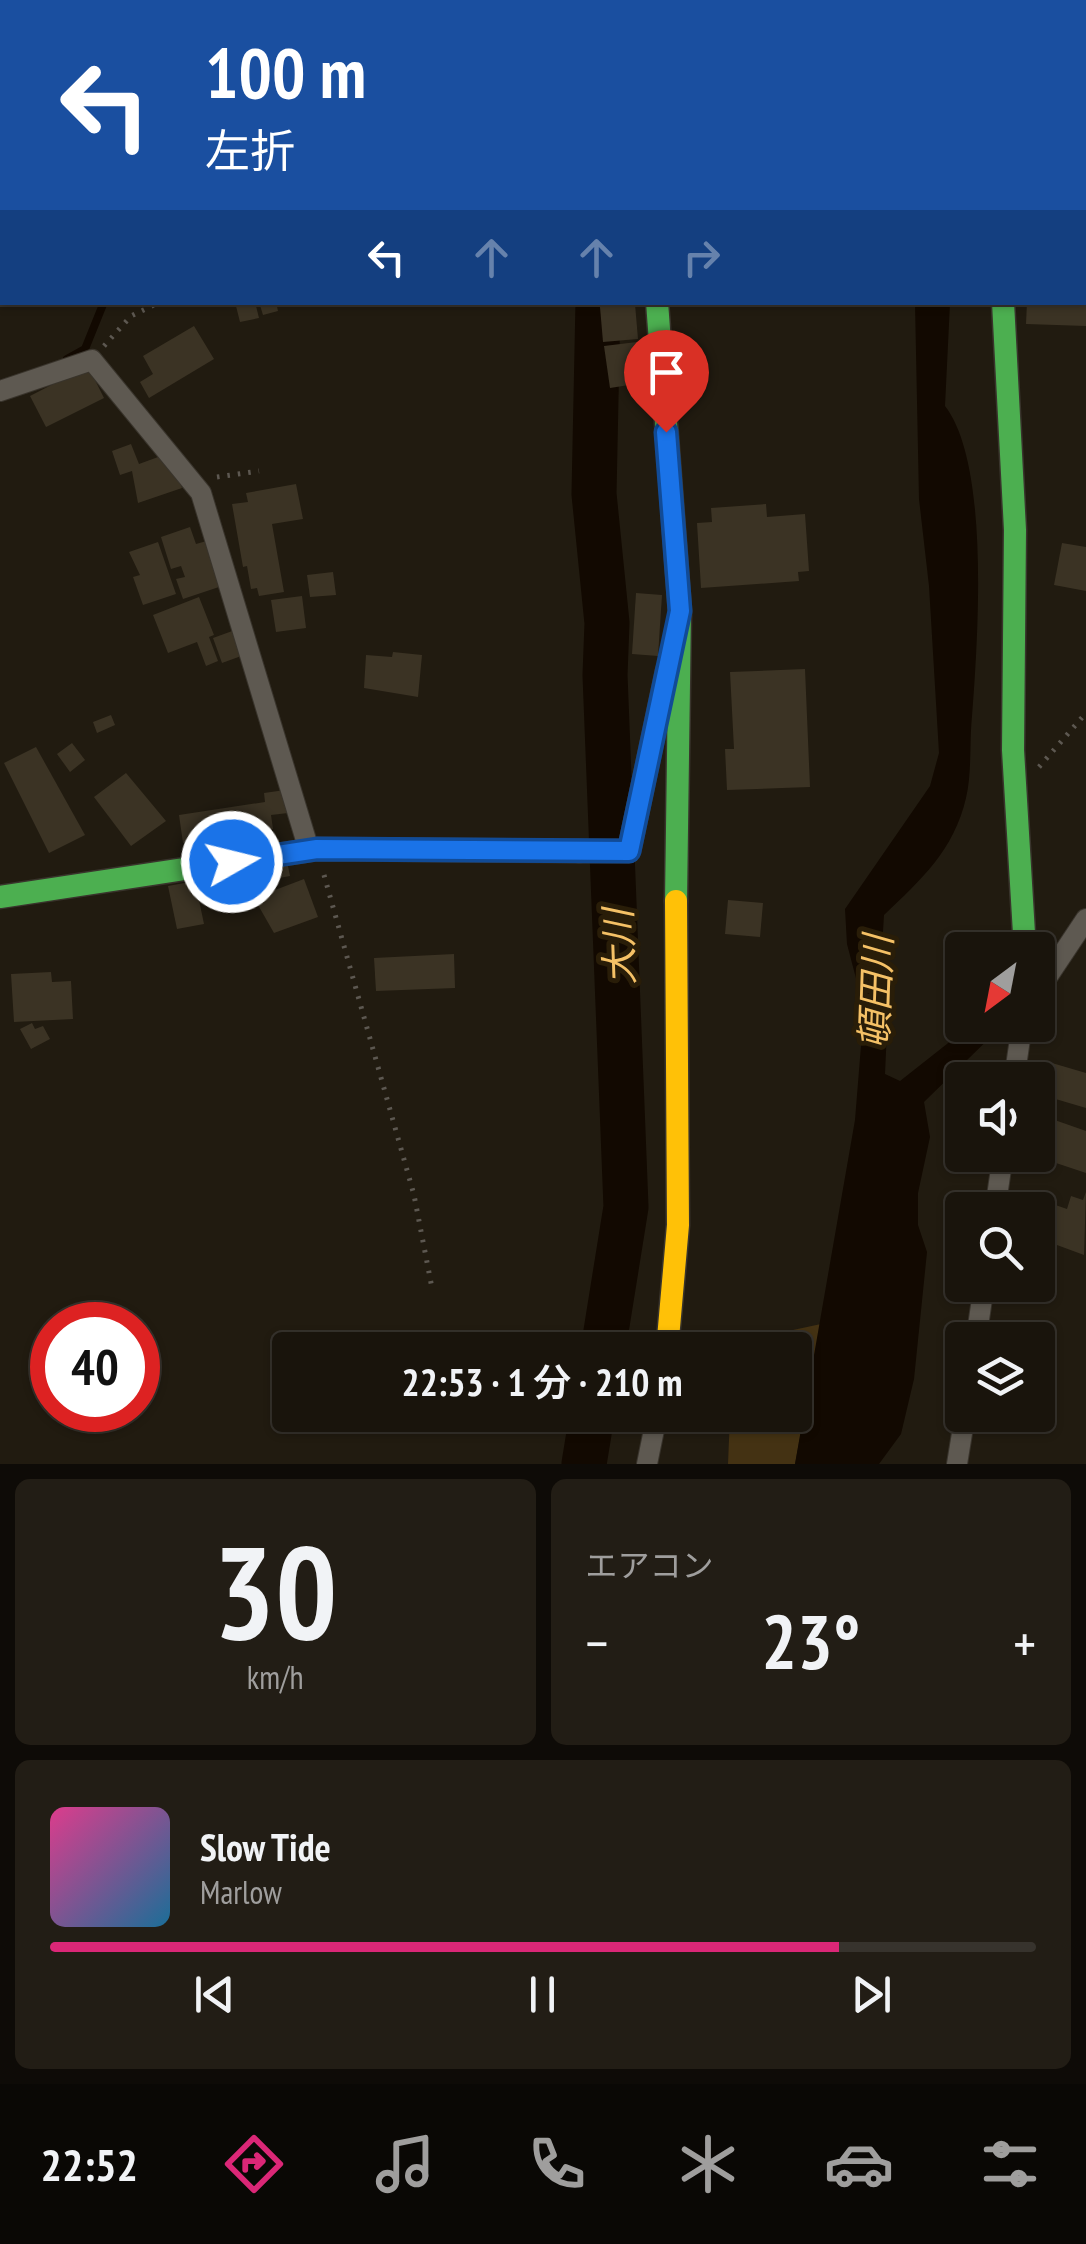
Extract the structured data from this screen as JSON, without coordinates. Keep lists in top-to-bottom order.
{
  "water": ["大川", "頓田川"],
  "north": "bottom left",
  "page": {
    "turn": ["100 m", "左折"],
    "limit": "40",
    "trip": "22:53 · 1 分 · 210 m",
    "tile": [
      ["30", "km/h"],
      "エアコン"
    ],
    "heat": ["−", "23°", "+"],
    "song": ["Slow Tide", "Marlow"],
    "tabs": "22:52"
  }
}
